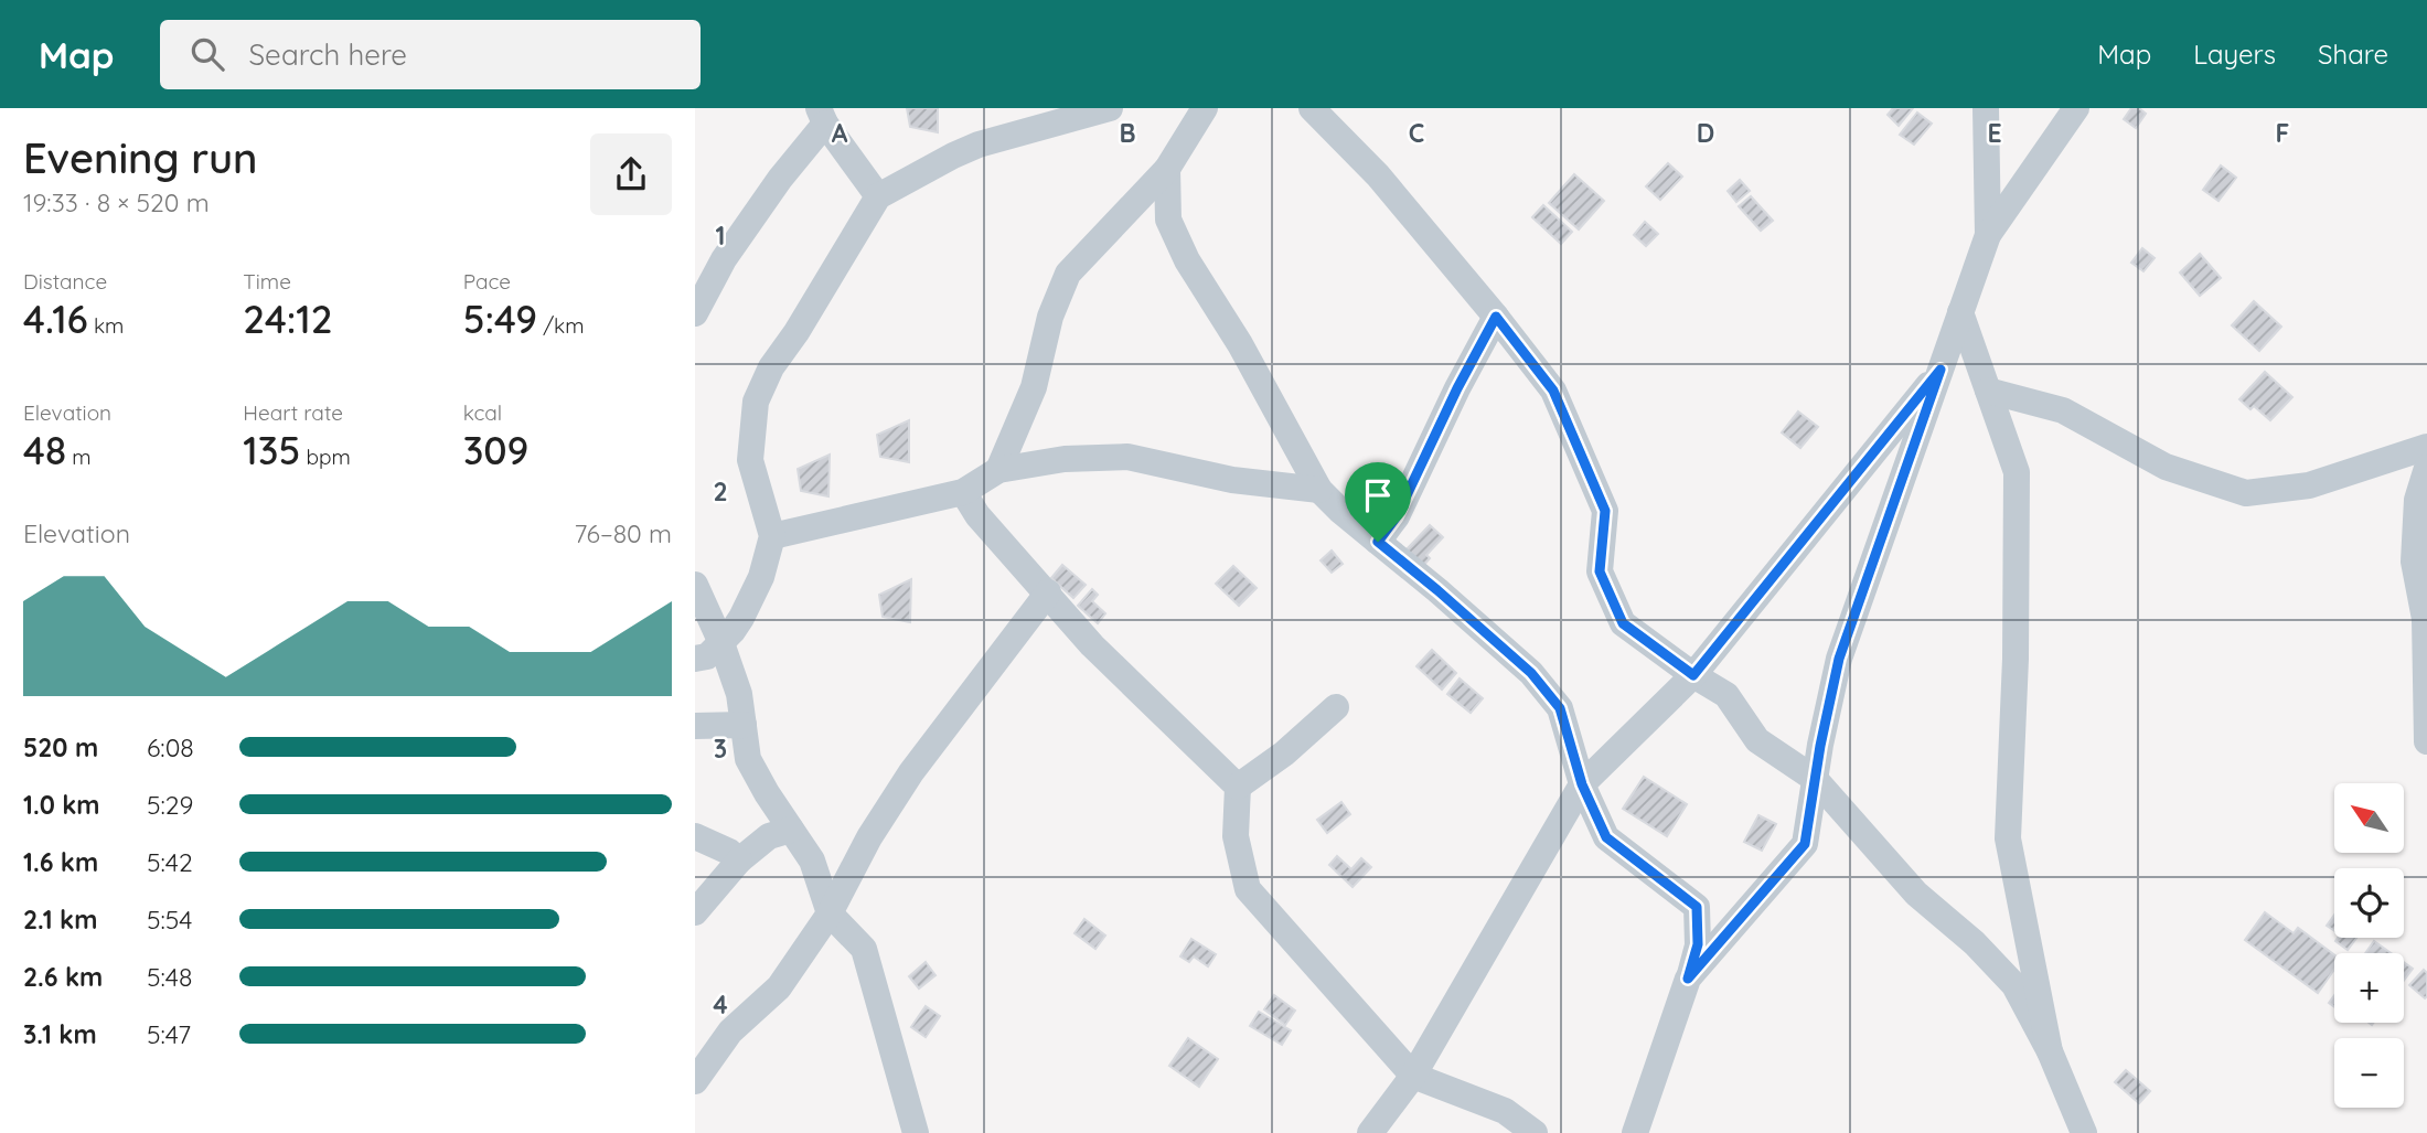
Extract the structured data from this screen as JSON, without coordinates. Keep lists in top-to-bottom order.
{
  "north": "top left",
  "page": {
    "header": "Map",
    "search": "Search here",
    "nav": ["Map", "Layers", "Share"],
    "heading": ["Evening run", "19:33 · 8 × 520 m"],
    "stats": [
      ["Distance", "4.16 km"],
      ["Time", "24:12"],
      ["Pace", "5:49 /km"],
      ["Elevation", "48 m"],
      ["Heart rate", "135 bpm"],
      ["kcal", "309"]
    ],
    "chart": ["Elevation", "76–80 m"],
    "list": [
      {
        "name": "520 m",
        "note": "6:08"
      },
      {
        "name": "1.0 km",
        "note": "5:29"
      },
      {
        "name": "1.6 km",
        "note": "5:42"
      },
      {
        "name": "2.1 km",
        "note": "5:54"
      },
      {
        "name": "2.6 km",
        "note": "5:48"
      },
      {
        "name": "3.1 km",
        "note": "5:47"
      }
    ],
    "map_buttons": ["+", "−"]
  },
  "grid": {
    "columns": [
      "A",
      "B",
      "C",
      "D",
      "E",
      "F"
    ],
    "rows": [
      "1",
      "2",
      "3",
      "4"
    ]
  }
}
